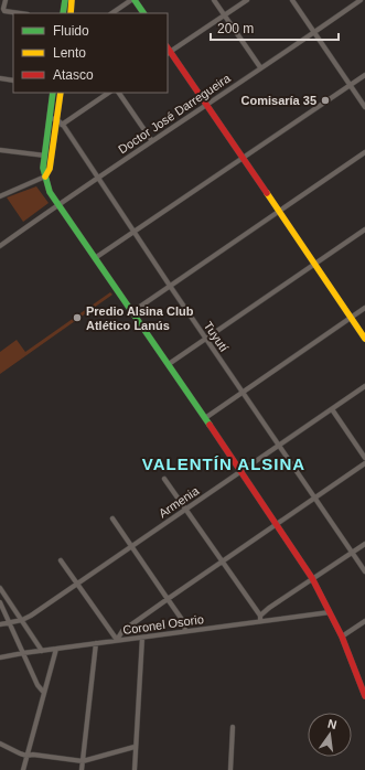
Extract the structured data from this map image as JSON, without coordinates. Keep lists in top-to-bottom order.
{
  "streets": {
    "street": [
      "Doctor José Darregueira",
      "Tuyutí",
      "Armenia",
      "Coronel Osorio"
    ]
  },
  "crossings": [
    ["Doctor José Darregueira", "Tuyutí"],
    ["Tuyutí", "Armenia"]
  ],
  "districts": ["VALENTÍN ALSINA"],
  "places": ["Comisaría 35", "Predio Alsina Club Atlético Lanús"],
  "legend": ["Fluido", "Lento", "Atasco"],
  "scale_bar": "200 m",
  "north": "top"
}
